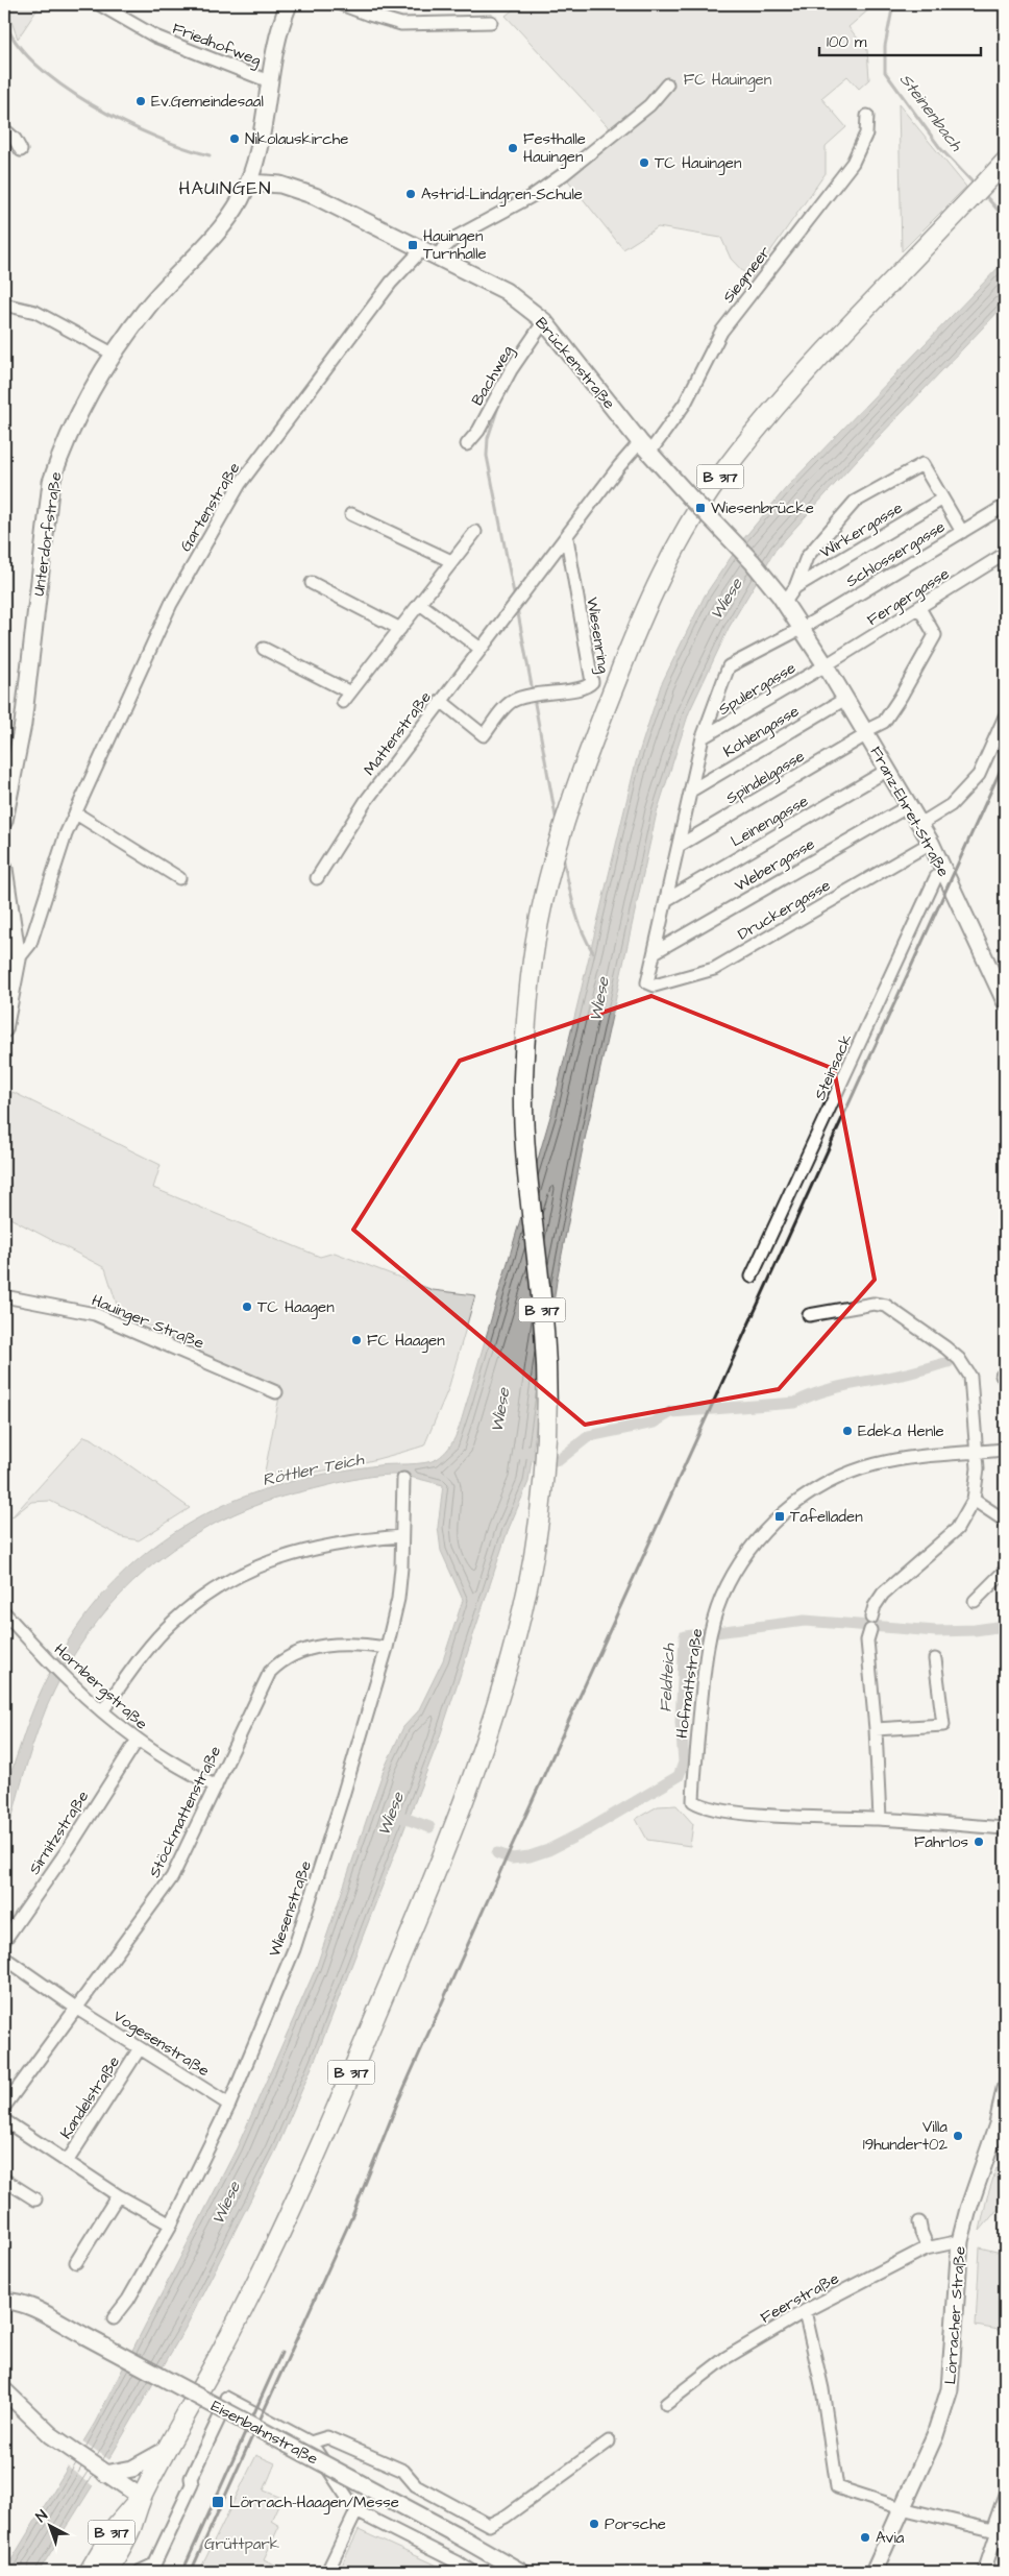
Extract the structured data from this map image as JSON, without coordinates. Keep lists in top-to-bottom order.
{
  "streets": {
    "main road": ["B 317"],
    "street": [
      "Friedhofweg",
      "Siegmeer",
      "Brückenstraße",
      "Bachweg",
      "Gartenstraße",
      "Wirkergasse",
      "Unterdorfstraße",
      "Schlossergasse",
      "Fergergasse",
      "Wiesenring",
      "Spulergasse",
      "Kohlengasse",
      "Mattenstraße",
      "Spindelgasse",
      "Franz-Ehret-Straße",
      "Leinengasse",
      "Webergasse",
      "Druckergasse",
      "Steinsack",
      "Hauinger Straße",
      "Hofmattstraße",
      "Hornbergstraße",
      "Stöckmattenstraße",
      "Sirnitzstraße",
      "Wiesenstraße",
      "Vogesenstraße",
      "Kandelstraße",
      "Feerstraße",
      "Lörracher Straße",
      "Eisenbahnstraße"
    ]
  },
  "crossings": [
    ["Friedhofweg", "Unterdorfstraße"],
    ["Siegmeer", "Brückenstraße"],
    ["Brückenstraße", "Bachweg"],
    ["Brückenstraße", "Gartenstraße"],
    ["Brückenstraße", "Unterdorfstraße"],
    ["Schlossergasse", "Spulergasse"],
    ["Fergergasse", "Spulergasse"],
    ["Fergergasse", "Franz-Ehret-Straße"],
    ["Wiesenring", "Mattenstraße"],
    ["Spindelgasse", "Franz-Ehret-Straße"],
    ["Franz-Ehret-Straße", "Leinengasse"],
    ["Franz-Ehret-Straße", "Webergasse"],
    ["Franz-Ehret-Straße", "Druckergasse"],
    ["Franz-Ehret-Straße", "Steinsack"],
    ["Webergasse", "Druckergasse"],
    ["Hornbergstraße", "Stöckmattenstraße"],
    ["Hornbergstraße", "Sirnitzstraße"],
    ["Stöckmattenstraße", "Wiesenstraße"],
    ["Stöckmattenstraße", "Vogesenstraße"],
    ["Wiesenstraße", "Vogesenstraße"],
    ["Wiesenstraße", "Kandelstraße"],
    ["Vogesenstraße", "Kandelstraße"],
    ["Feerstraße", "Lörracher Straße"]
  ],
  "districts": ["HAUINGEN"],
  "water": [
    "Steinenbach",
    "Wiese",
    "Röttler Teich",
    "Feldteich"
  ],
  "parks": ["FC Hauingen", "Grüttpark"],
  "places": {
    "other": [
      "Ev.Gemeindesaal",
      "Nikolauskirche",
      "Festhalle Hauingen",
      "TC Hauingen",
      "Astrid-Lindgren-Schule",
      "TC Haagen",
      "FC Haagen",
      "Edeka Henle",
      "Fahrlos",
      "Villa 19hundert02",
      "Porsche",
      "Avia"
    ],
    "transit": [
      "Hauingen Turnhalle",
      "Wiesenbrücke",
      "Tafelladen",
      "Lörrach-Haagen/Messe"
    ]
  },
  "scale_bar": "100 m",
  "north": "top left"
}
